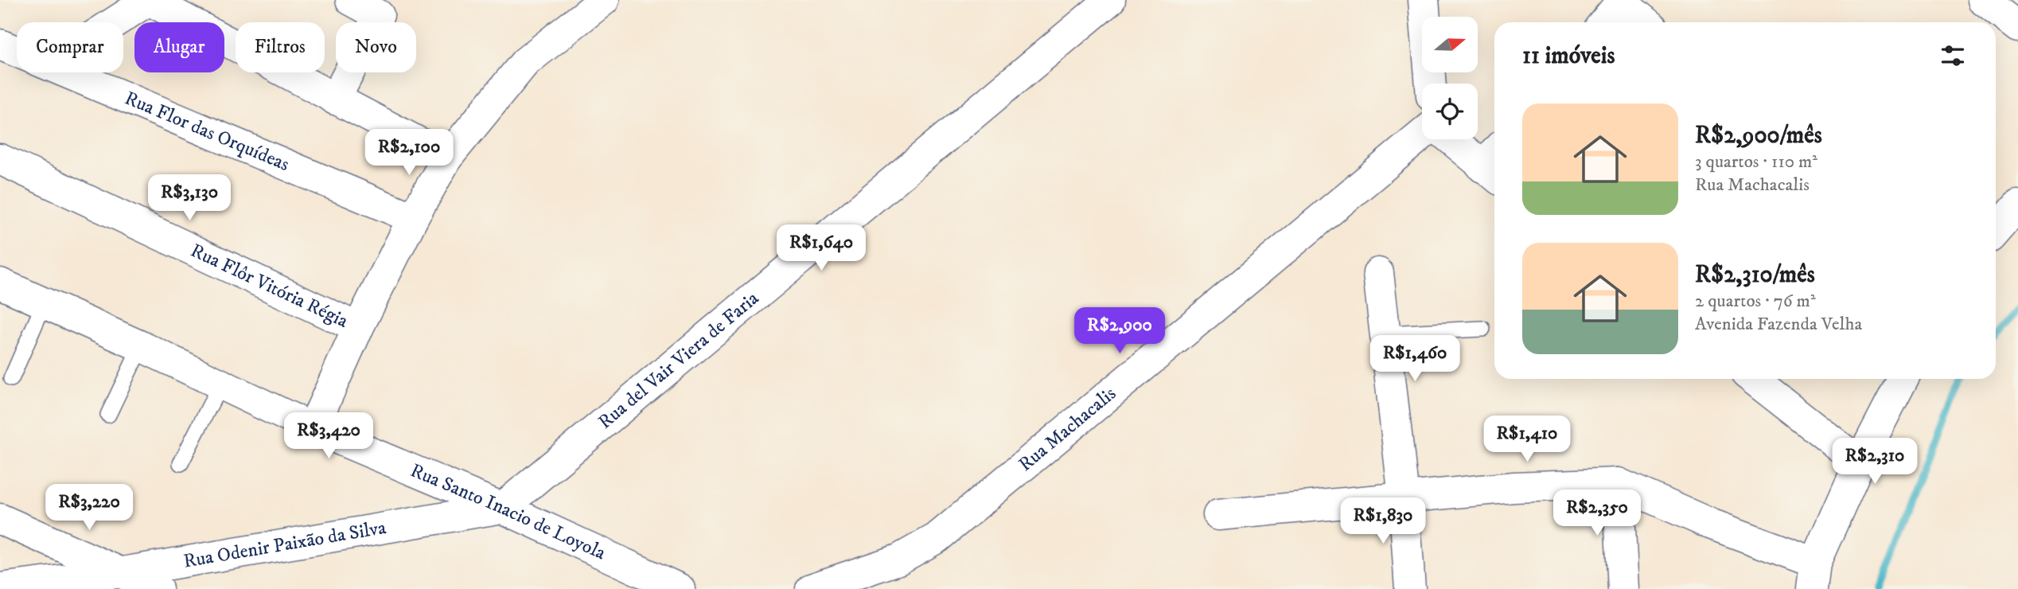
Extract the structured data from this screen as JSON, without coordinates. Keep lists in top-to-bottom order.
{
  "streets": {
    "street": [
      "Rua Flor das Orquídeas",
      "Rua Flôr Vitória Régia",
      "Rua del Vair Viera de Faria",
      "Rua Machacalis",
      "Rua Santo Inacio de Loyola",
      "Rua Odenir Paixão da Silva"
    ]
  },
  "crossings": [
    ["Rua del Vair Viera de Faria", "Rua Santo Inacio de Loyola"],
    ["Rua del Vair Viera de Faria", "Rua Odenir Paixão da Silva"],
    ["Rua Santo Inacio de Loyola", "Rua Odenir Paixão da Silva"]
  ],
  "north": "right",
  "page": {
    "chip": [
      "Comprar",
      "Alugar",
      "Filtros",
      "Novo"
    ],
    "heading": "11 imóveis",
    "list": [
      {
        "name": "R$2,900/mês",
        "note": "3 quartos · 110 m² · Rua Machacalis"
      },
      {
        "name": "R$2,310/mês",
        "note": "2 quartos · 76 m² · Avenida Fazenda Velha"
      }
    ],
    "price": [
      "R$2,100",
      "R$3,130",
      "R$1,640",
      "R$2,900",
      "R$1,460",
      "R$3,420",
      "R$1,410",
      "R$2,310",
      "R$3,220",
      "R$2,350",
      "R$1,830"
    ]
  }
}
